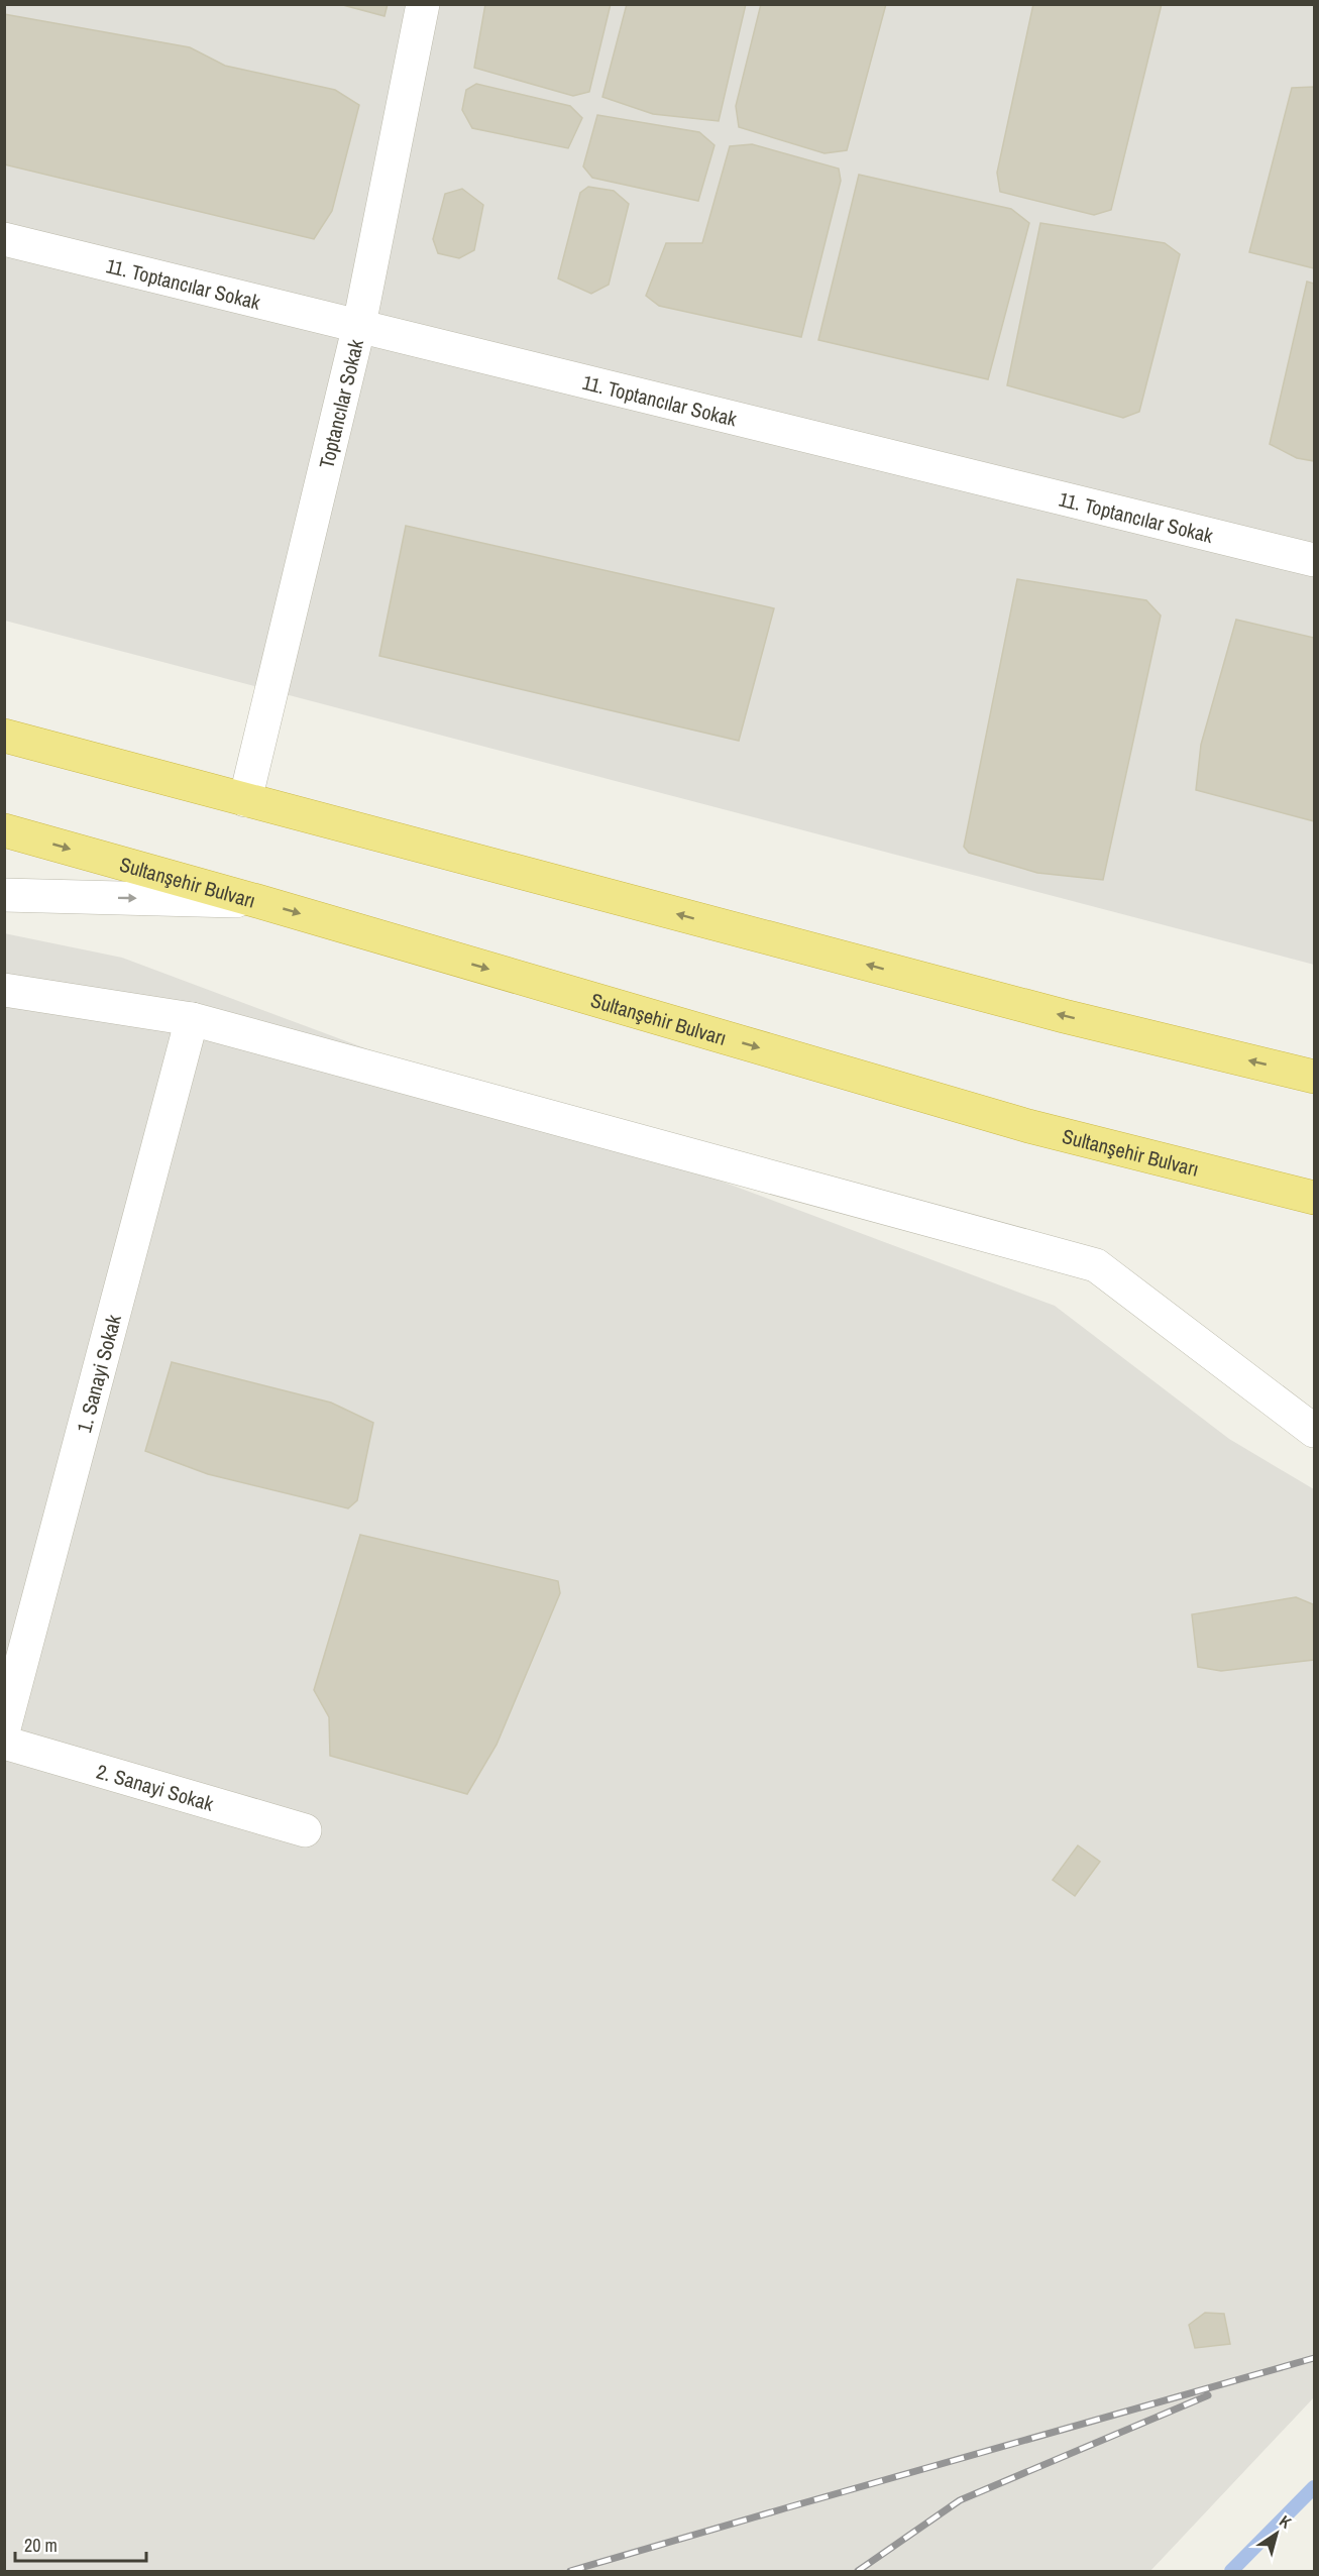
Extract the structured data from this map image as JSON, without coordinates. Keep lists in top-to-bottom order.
{
  "streets": {
    "highway": ["Sultanşehir Bulvarı"],
    "street": [
      "11. Toptancılar Sokak",
      "Toptancılar Sokak",
      "1. Sanayi Sokak",
      "2. Sanayi Sokak"
    ]
  },
  "crossings": [
    ["11. Toptancılar Sokak", "Toptancılar Sokak"]
  ],
  "scale_bar": "20 m",
  "north": "top right"
}
